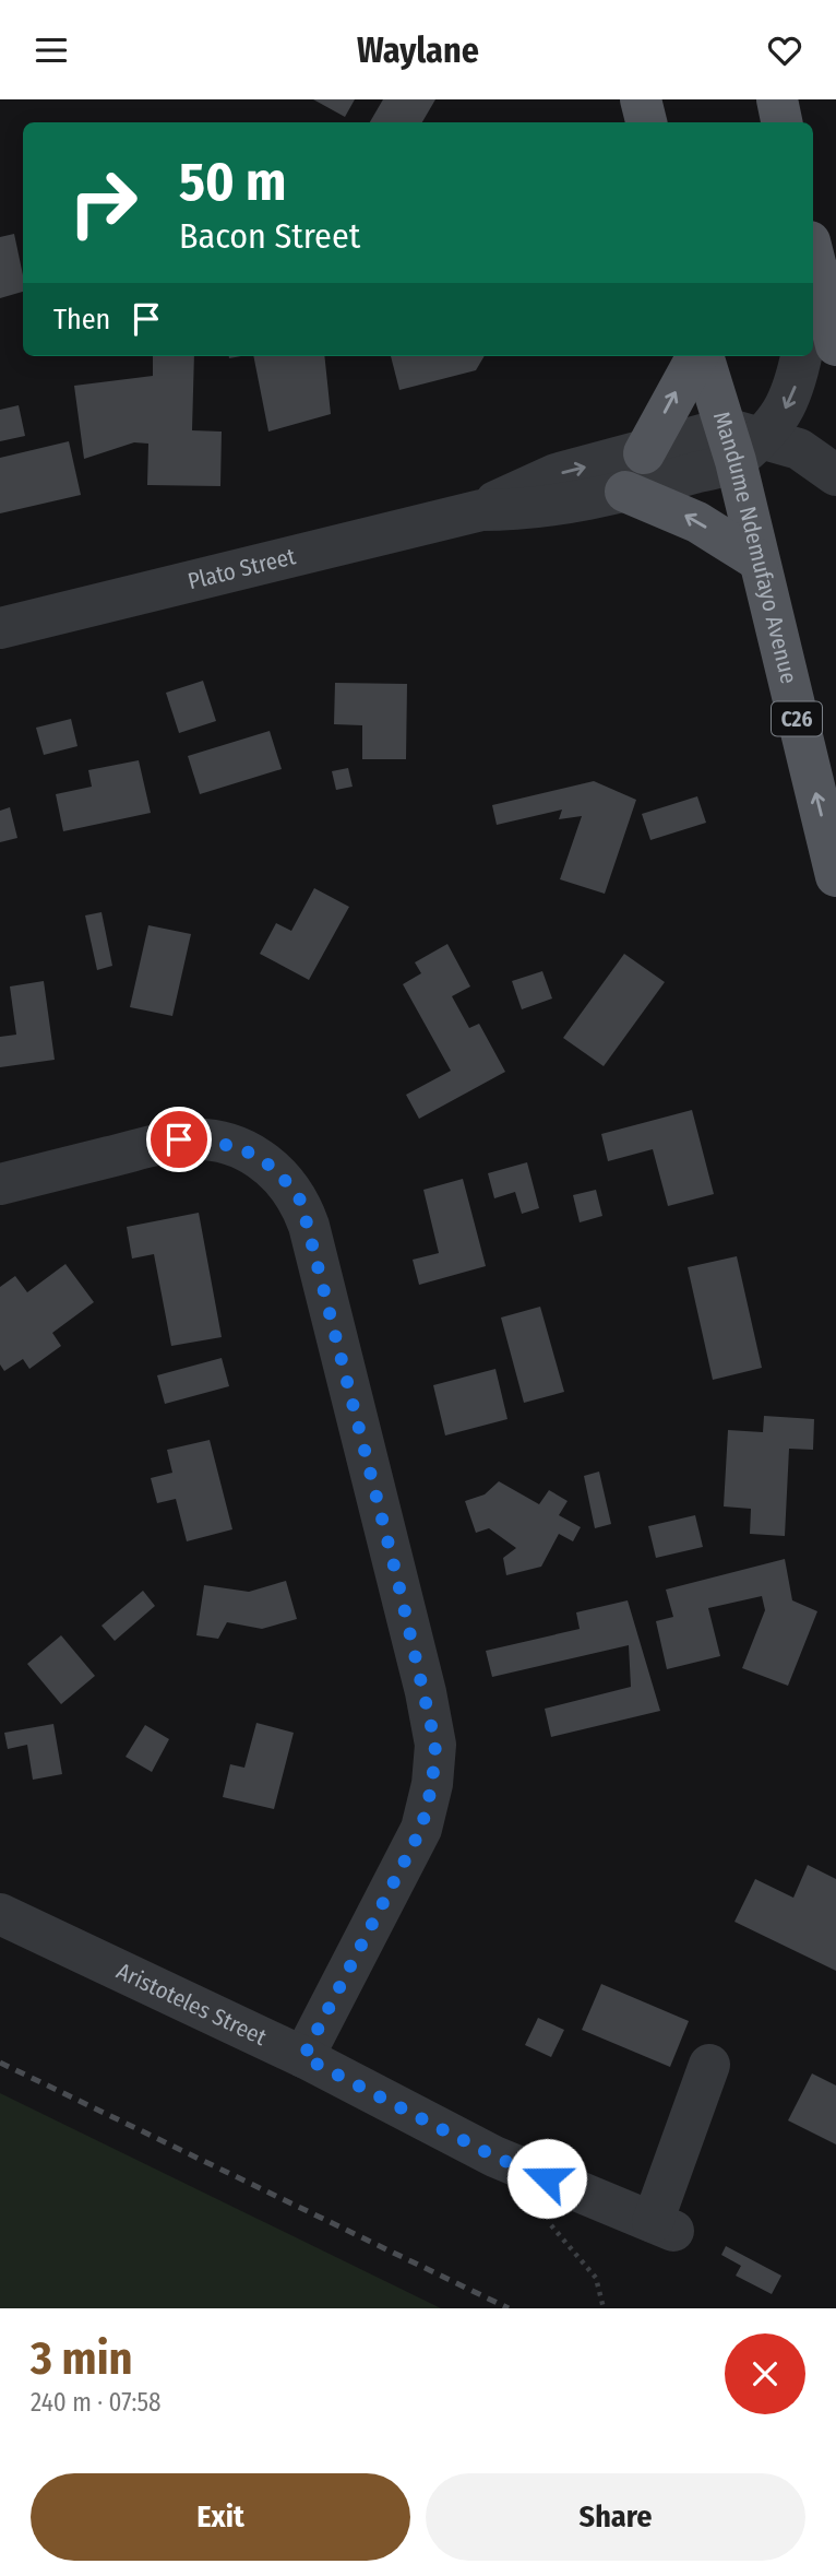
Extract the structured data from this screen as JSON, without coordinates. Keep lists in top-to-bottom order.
{
  "streets": {
    "main road": ["Mandume Ndemufayo Avenue", "C26"],
    "street": ["Plato Street", "Aristoteles Street"]
  },
  "crossings": [
    ["Mandume Ndemufayo Avenue", "Plato Street"]
  ],
  "one_way": ["Mandume Ndemufayo Avenue"],
  "page": {
    "header": "Waylane",
    "turn": ["50 m", "Bacon Street"],
    "then": "Then",
    "heading": ["3 min", "240 m · 07:58"],
    "buttons": ["Exit", "Share"]
  }
}
